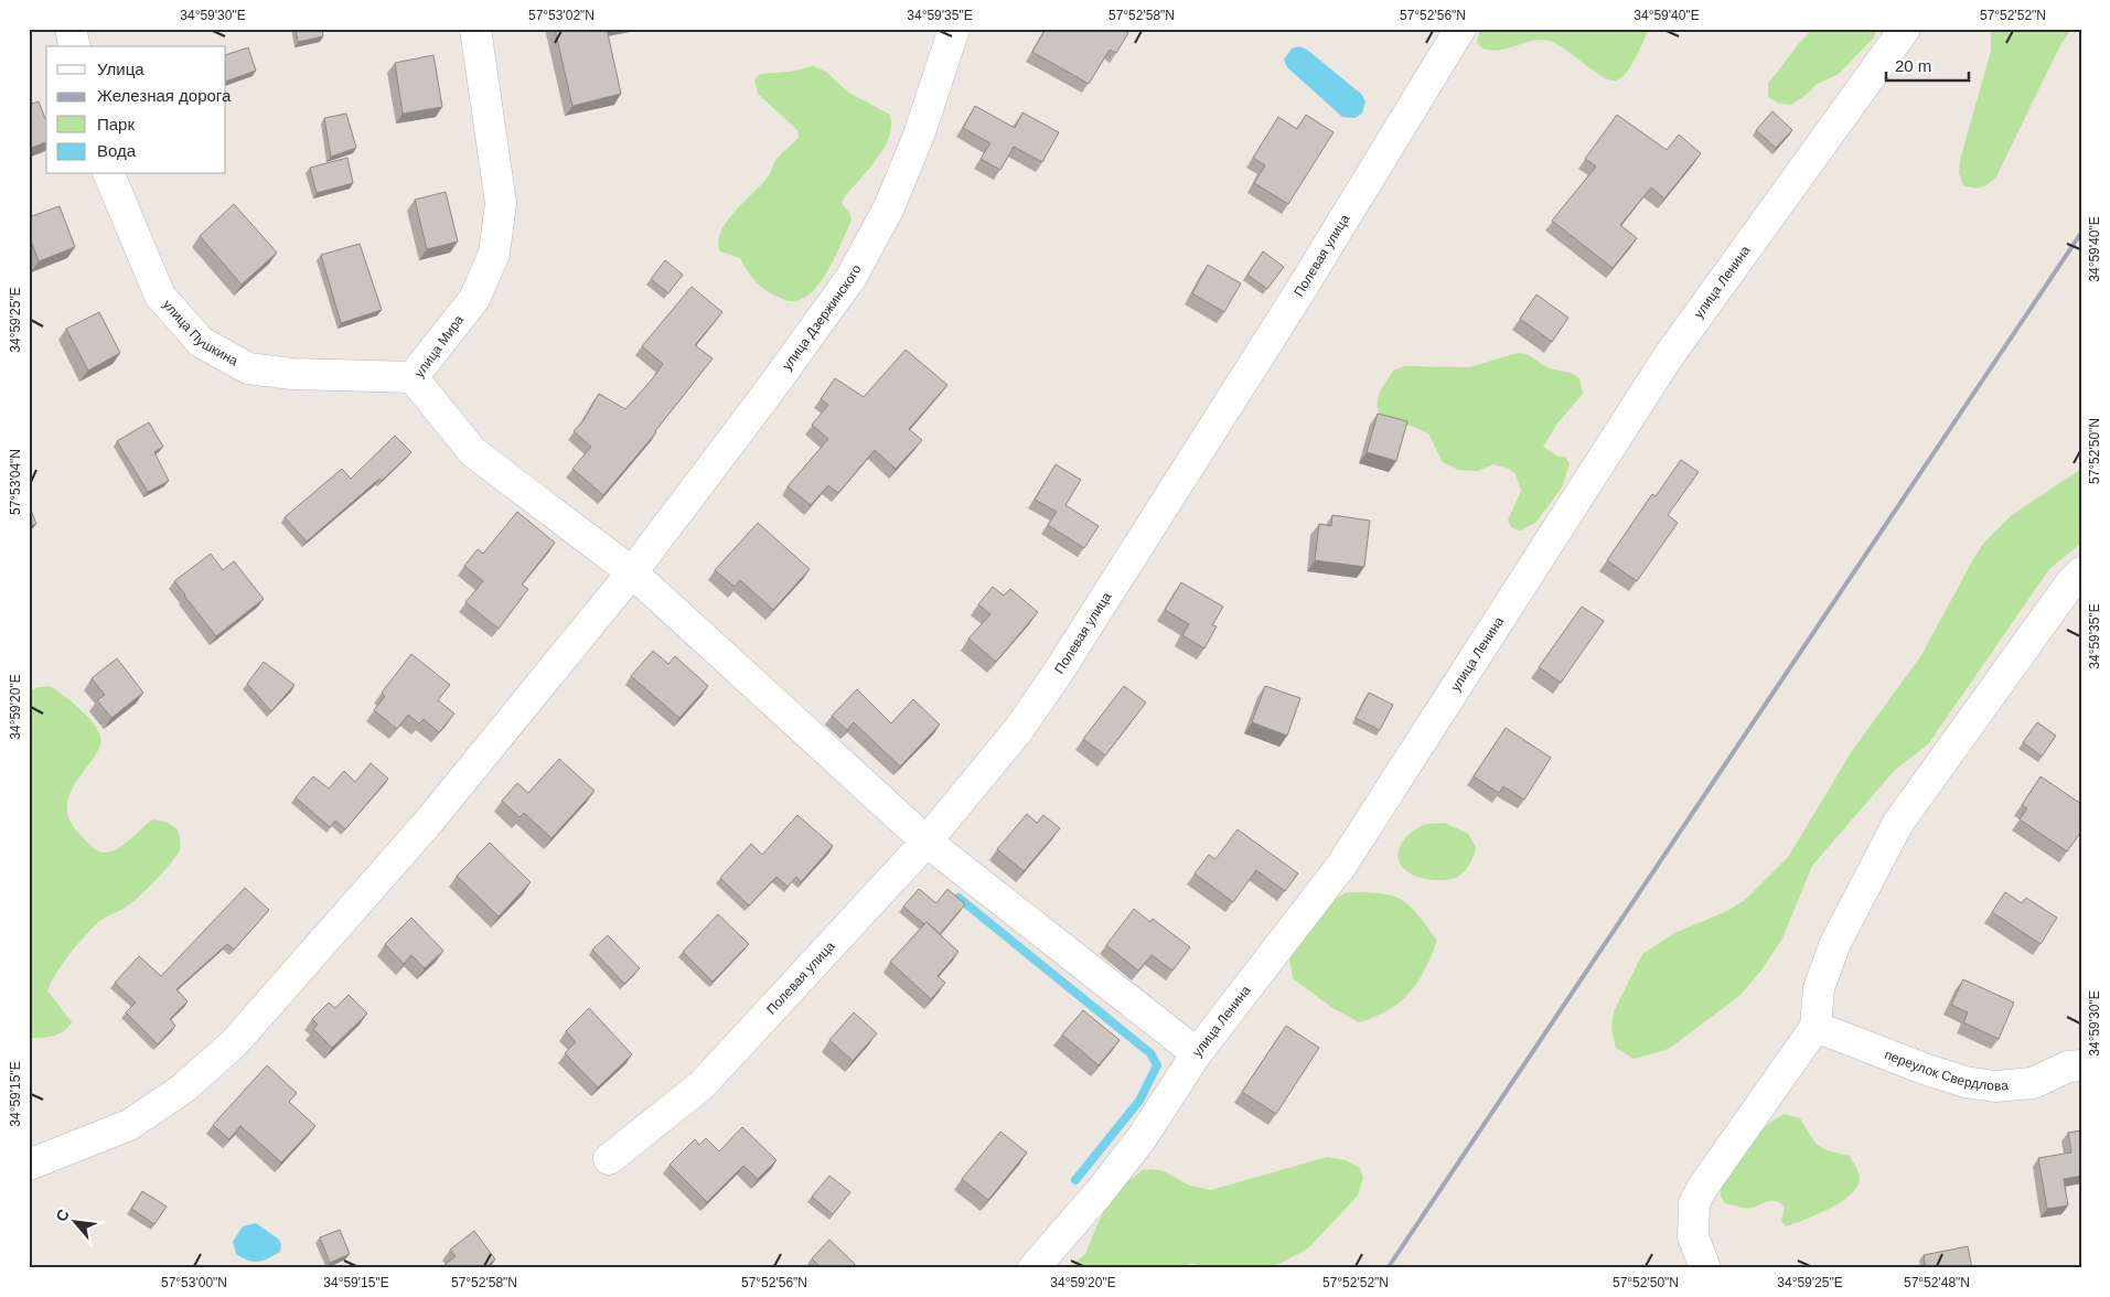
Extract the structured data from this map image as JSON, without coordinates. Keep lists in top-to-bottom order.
{
  "streets": {
    "street": [
      "Полевая улица",
      "улица Ленина",
      "улица Дзержинского",
      "улица Пушкина",
      "улица Мира",
      "переулок Свердлова"
    ]
  },
  "crossings": [
    ["Полевая улица", "улица Мира"],
    ["улица Ленина", "улица Мира"],
    ["улица Дзержинского", "улица Мира"],
    ["улица Пушкина", "улица Мира"]
  ],
  "legend": [
    "Улица",
    "Железная дорога",
    "Парк",
    "Вода"
  ],
  "scale_bar": "20 m",
  "north": "top left",
  "coordinates": [
    "34°59'30\"E",
    "57°53'02\"N",
    "34°59'35\"E",
    "57°52'58\"N",
    "57°52'56\"N",
    "34°59'40\"E",
    "57°52'52\"N",
    "34°59'25\"E",
    "57°52'50\"N",
    "57°53'04\"N",
    "34°59'20\"E",
    "34°59'15\"E",
    "57°53'00\"N",
    "57°52'48\"N"
  ]
}
